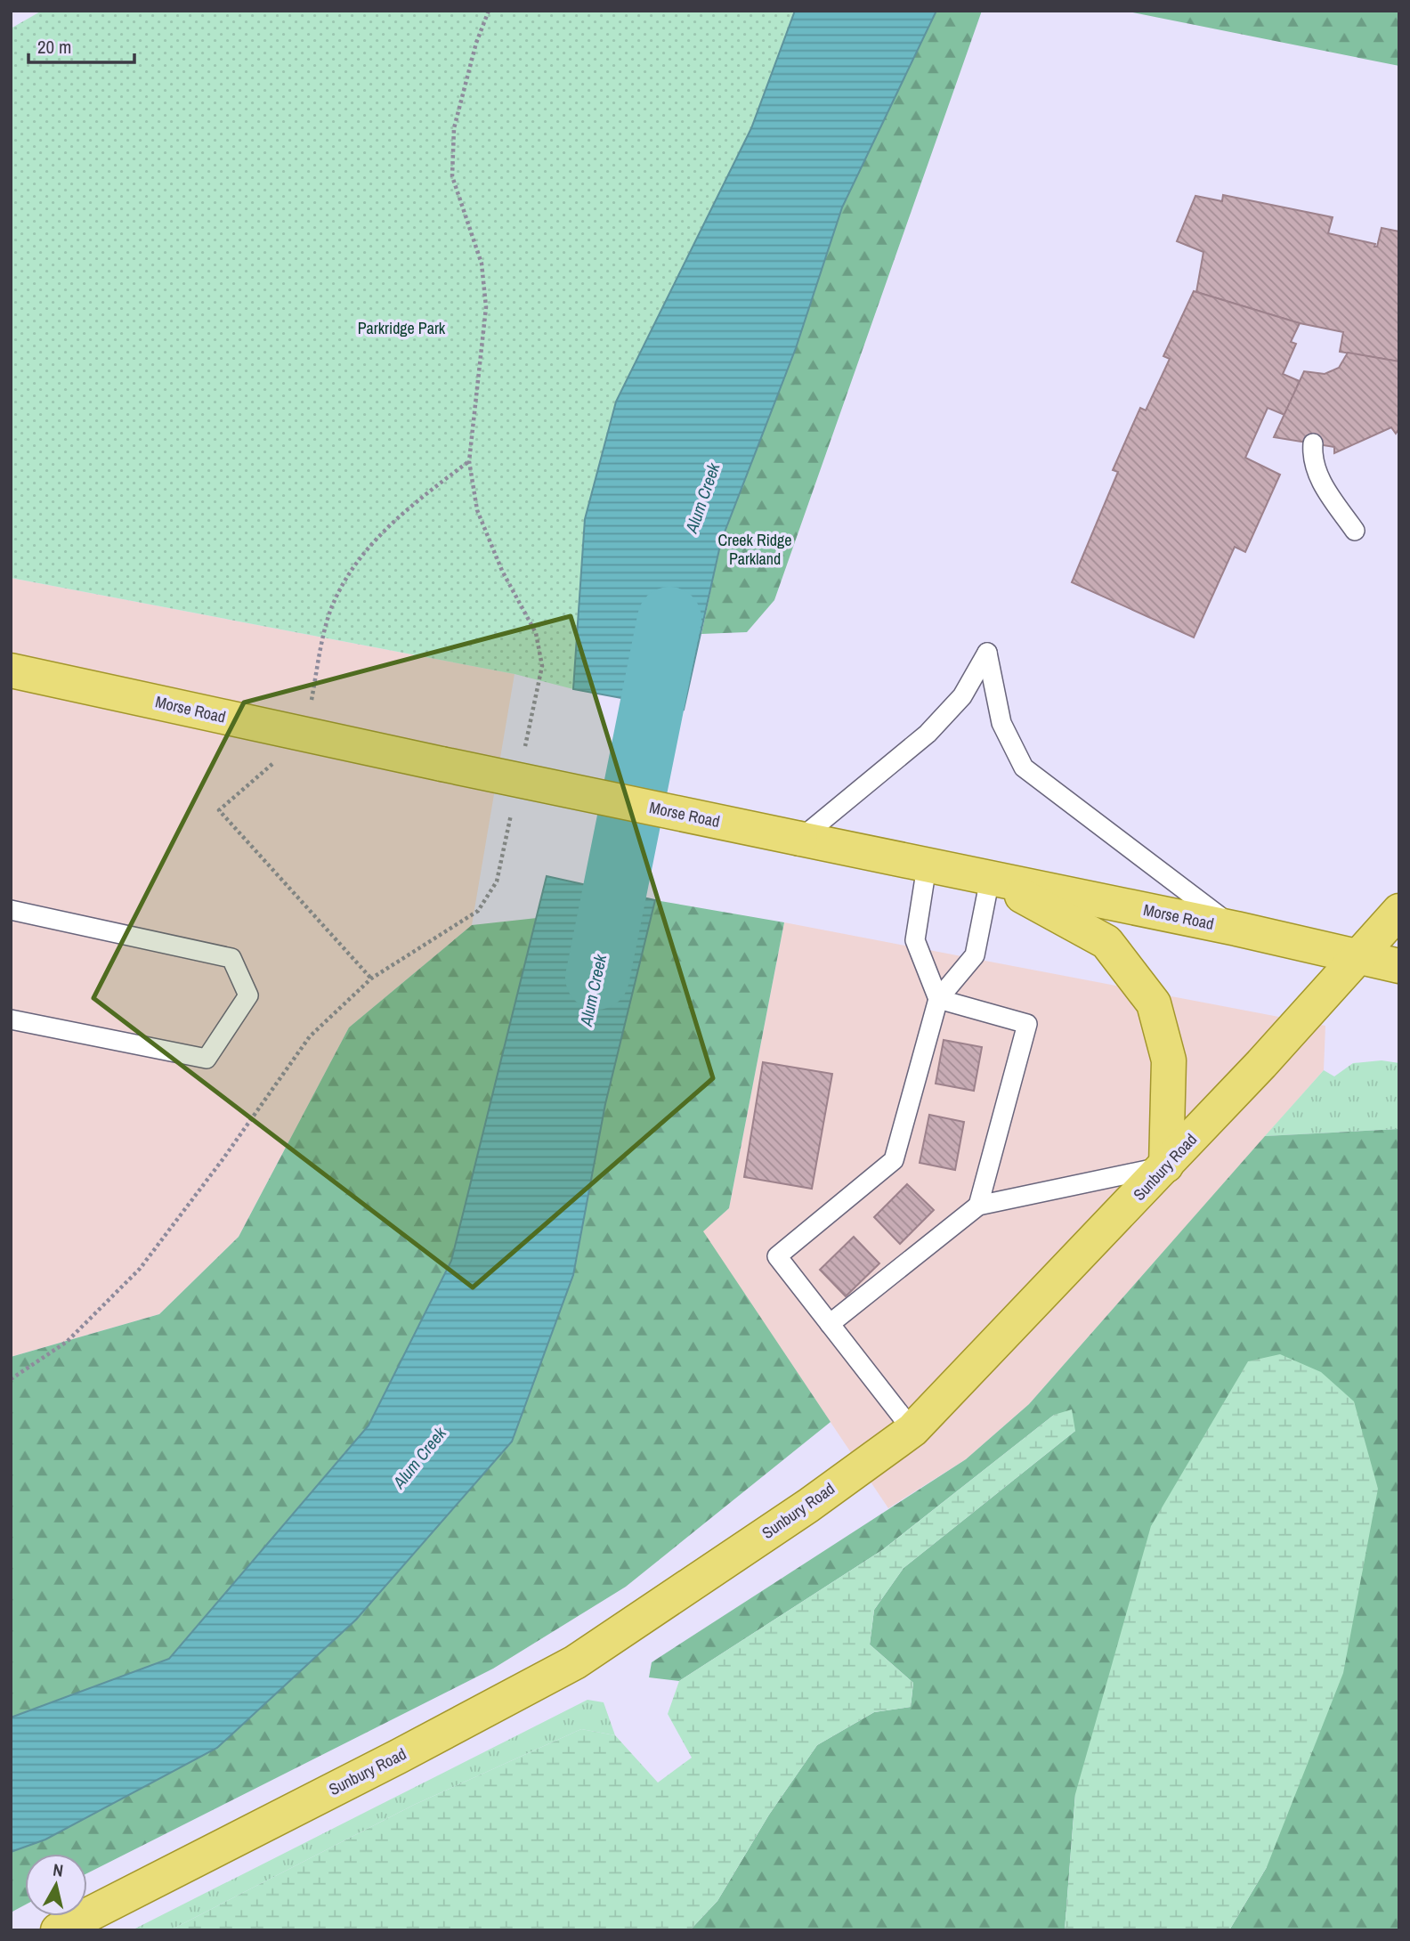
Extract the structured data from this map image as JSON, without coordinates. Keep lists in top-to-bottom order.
{
  "streets": {
    "main road": ["Morse Road", "Sunbury Road"]
  },
  "crossings": [
    ["Morse Road", "Sunbury Road"]
  ],
  "water": ["Alum Creek"],
  "parks": ["Parkridge Park", "Creek Ridge Parkland"],
  "scale_bar": "20 m",
  "north": "top"
}
